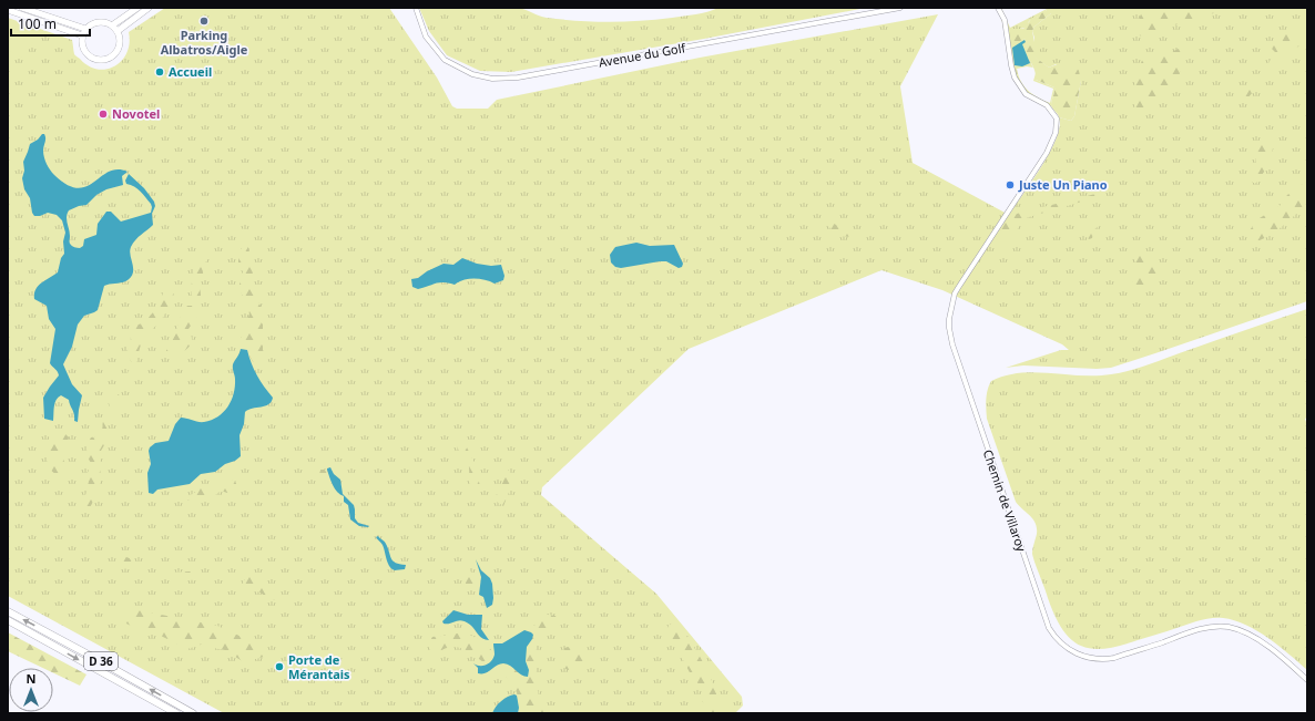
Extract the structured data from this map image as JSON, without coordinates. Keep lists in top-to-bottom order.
{
  "streets": {
    "main road": ["D 36"],
    "street": ["Avenue du Golf", "Chemin de Villaroy"]
  },
  "places": [
    "Parking Albatros/Aigle",
    "Accueil",
    "Novotel",
    "Juste Un Piano",
    "Porte de Mérantais"
  ],
  "scale_bar": "100 m",
  "north": "top"
}
